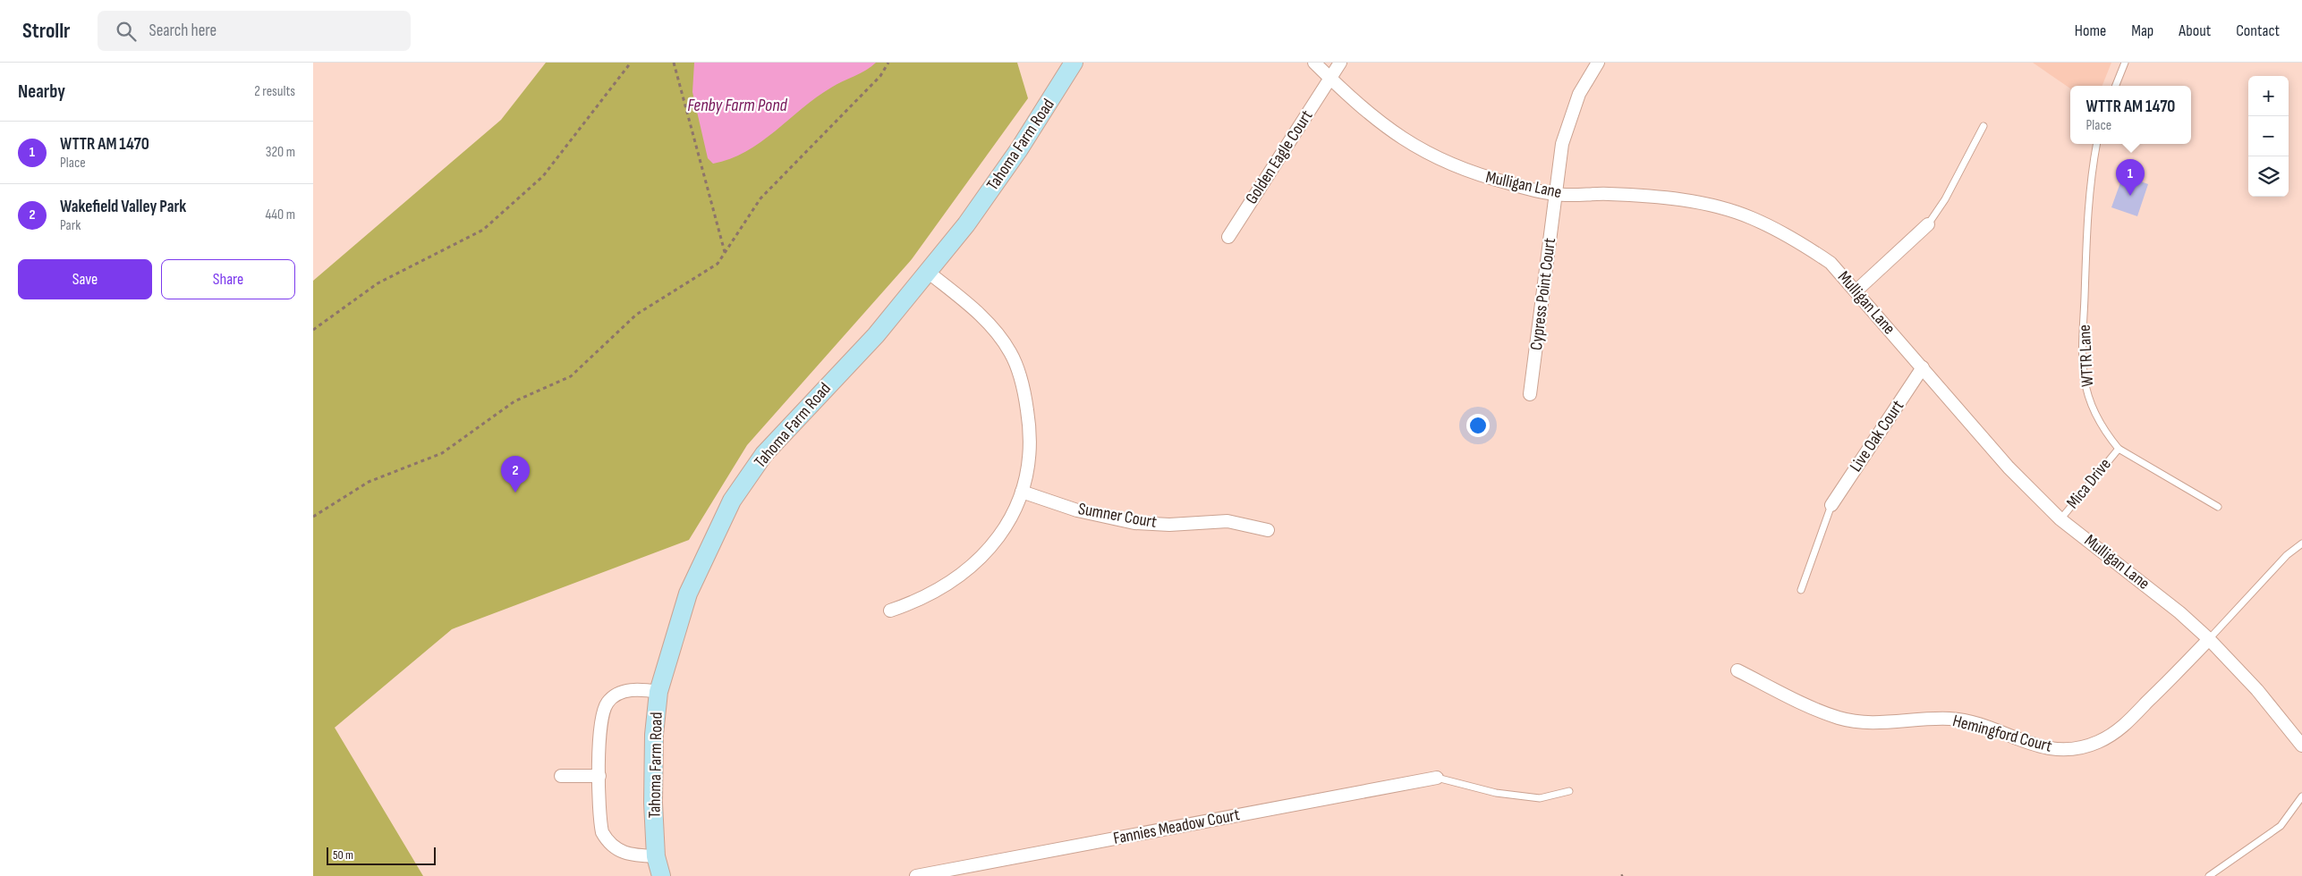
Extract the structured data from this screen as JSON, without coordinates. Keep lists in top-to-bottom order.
{
  "streets": {
    "street": [
      "Tahoma Farm Road",
      "Golden Eagle Court",
      "Mulligan Lane",
      "Cypress Point Court",
      "Live Oak Court",
      "Sumner Court",
      "Hemingford Court",
      "Fannies Meadow Court"
    ],
    "lane": ["WTTR Lane", "Mica Drive"]
  },
  "crossings": [
    ["Golden Eagle Court", "Mulligan Lane"],
    ["Mulligan Lane", "Cypress Point Court"],
    ["Mulligan Lane", "Live Oak Court"],
    ["Mulligan Lane", "Mica Drive"],
    ["Mulligan Lane", "Hemingford Court"],
    ["WTTR Lane", "Mica Drive"]
  ],
  "water": ["Fenby Farm Pond"],
  "scale_bar": "50 m",
  "page": {
    "header": "Strollr",
    "search": "Search here",
    "nav": [
      "Home",
      "Map",
      "About",
      "Contact"
    ],
    "heading": ["Nearby", "2 results"],
    "map_buttons": ["+", "−"],
    "popup": ["WTTR AM 1470", "Place"],
    "list": [
      {
        "mark": "1",
        "name": "WTTR AM 1470",
        "note": "Place",
        "value": "320 m"
      },
      {
        "mark": "2",
        "name": "Wakefield Valley Park",
        "note": "Park",
        "value": "440 m"
      }
    ],
    "pins": ["1", "2"],
    "buttons": ["Save", "Share"],
    "scale": "50 m"
  }
}
